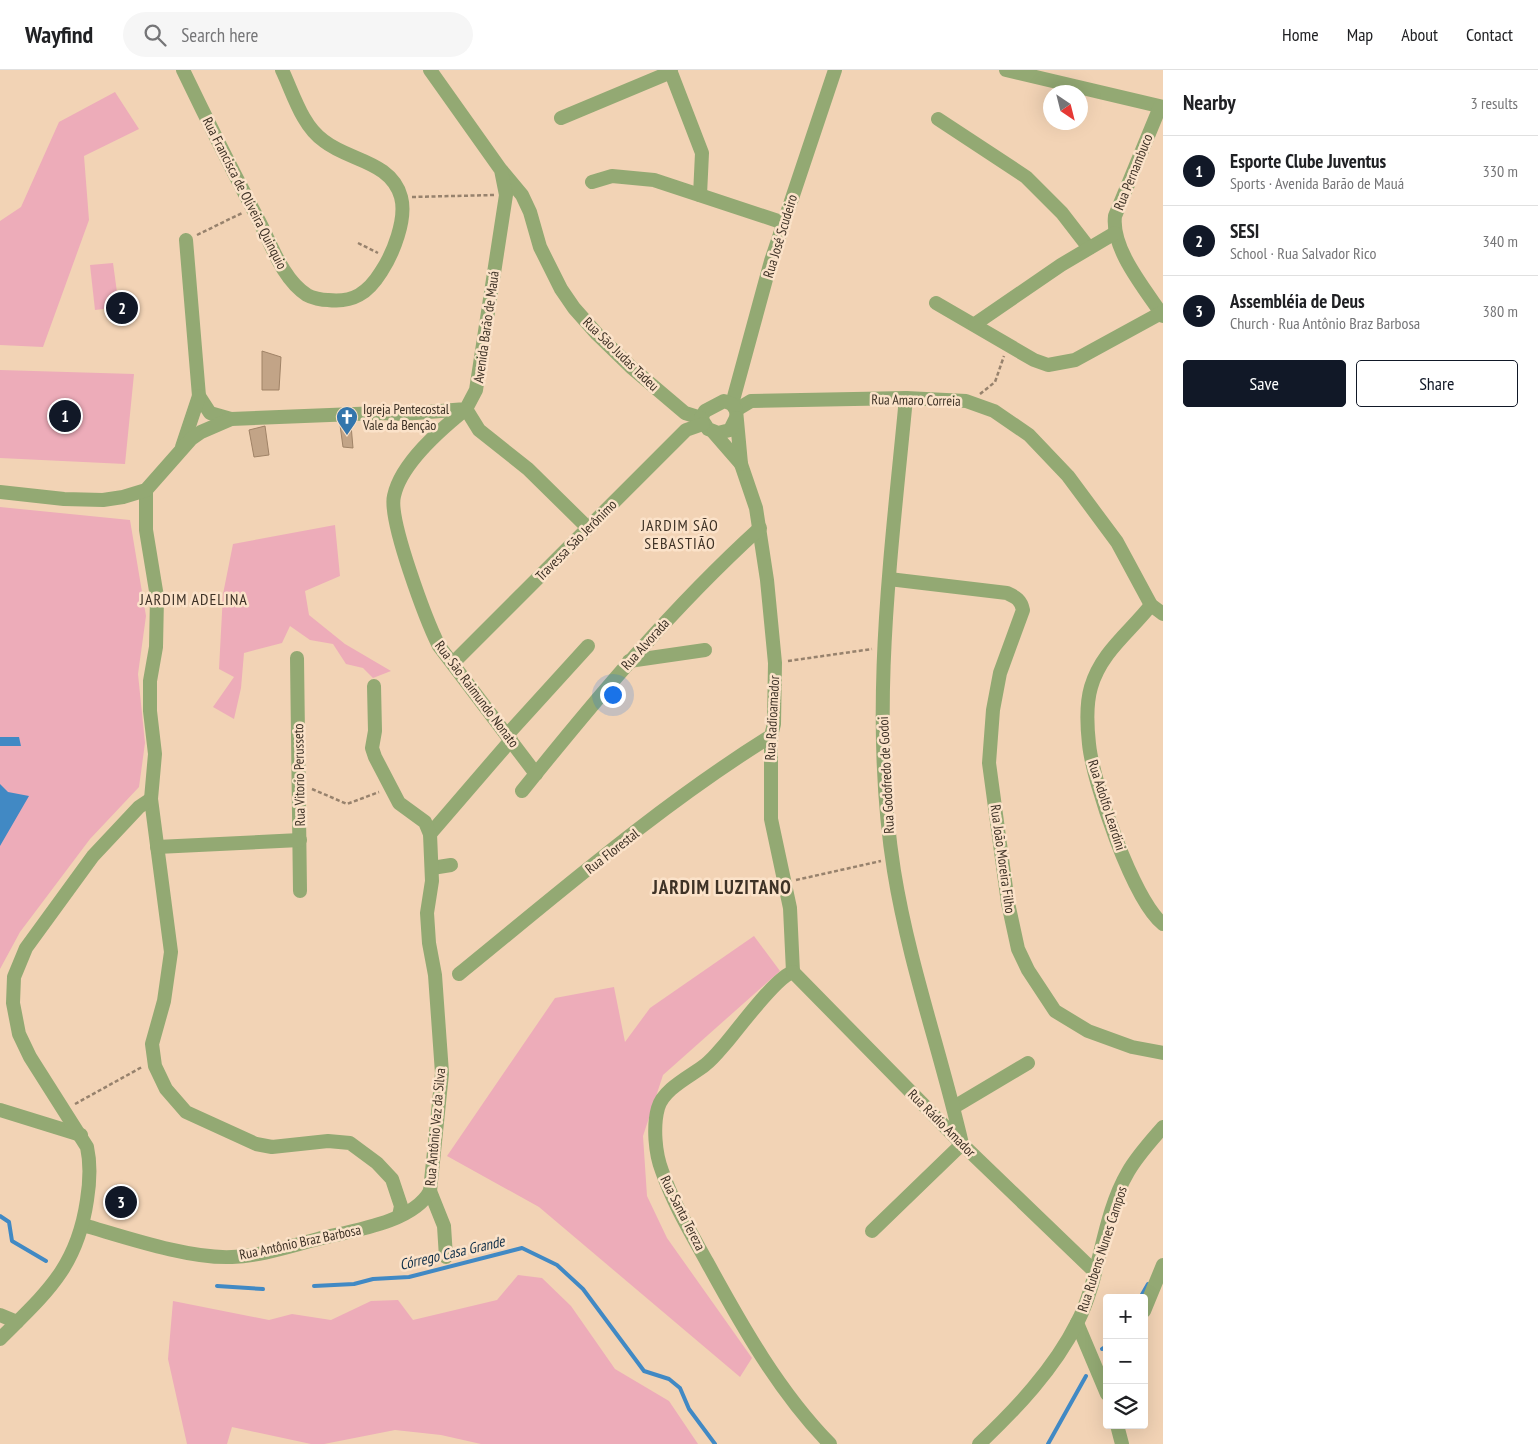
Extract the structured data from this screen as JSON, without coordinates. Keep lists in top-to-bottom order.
{
  "streets": {
    "street": [
      "Rua Pernambuco",
      "Rua Francisca de Oliveira Quinquio",
      "Rua José Scudeiro",
      "Avenida Barão de Mauá",
      "Rua São Judas Tadeu",
      "Rua Amaro Correia",
      "Travessa São Jerônimo",
      "Rua Alvorada",
      "Rua São Raimundo Nonato",
      "Rua Radioamador",
      "Rua Vitorio Perusseto",
      "Rua Godofredo de Godoi",
      "Rua Adolfo Leardini",
      "Rua Florestal",
      "Rua João Moreira Filho",
      "Rua Rádio Amador",
      "Rua Antônio Vaz da Silva",
      "Rua Santa Tereza",
      "Rua Antônio Braz Barbosa",
      "Rua Rubens Nunes Campos"
    ]
  },
  "crossings": [
    ["Rua José Scudeiro", "Rua São Judas Tadeu"],
    ["Rua José Scudeiro", "Rua Amaro Correia"],
    ["Rua José Scudeiro", "Travessa São Jerônimo"],
    ["Rua José Scudeiro", "Rua Radioamador"],
    ["Avenida Barão de Mauá", "Rua São Judas Tadeu"],
    ["Avenida Barão de Mauá", "Rua São Raimundo Nonato"],
    ["Rua São Judas Tadeu", "Rua Amaro Correia"],
    ["Rua São Judas Tadeu", "Travessa São Jerônimo"],
    ["Rua São Judas Tadeu", "Rua Radioamador"],
    ["Rua Amaro Correia", "Travessa São Jerônimo"],
    ["Rua Amaro Correia", "Rua Radioamador"],
    ["Rua Amaro Correia", "Rua Godofredo de Godoi"],
    ["Rua Amaro Correia", "Rua Adolfo Leardini"],
    ["Travessa São Jerônimo", "Rua São Raimundo Nonato"],
    ["Travessa São Jerônimo", "Rua Radioamador"],
    ["Rua Alvorada", "Rua São Raimundo Nonato"],
    ["Rua Alvorada", "Rua Radioamador"],
    ["Rua Radioamador", "Rua Florestal"],
    ["Rua Radioamador", "Rua Rádio Amador"],
    ["Rua Radioamador", "Rua Santa Tereza"],
    ["Rua Godofredo de Godoi", "Rua João Moreira Filho"],
    ["Rua Godofredo de Godoi", "Rua Rádio Amador"],
    ["Rua Rádio Amador", "Rua Santa Tereza"],
    ["Rua Rádio Amador", "Rua Rubens Nunes Campos"],
    ["Rua Antônio Vaz da Silva", "Rua Antônio Braz Barbosa"]
  ],
  "districts": ["JARDIM SÃO SEBASTIÃO", "JARDIM ADELINA", "JARDIM LUZITANO"],
  "water": ["Córrego Casa Grande"],
  "places": {
    "church": ["Igreja Pentecostal Vale da Benção"]
  },
  "north": "bottom right",
  "page": {
    "header": "Wayfind",
    "search": "Search here",
    "nav": [
      "Home",
      "Map",
      "About",
      "Contact"
    ],
    "heading": ["Nearby", "3 results"],
    "list": [
      {
        "mark": "1",
        "name": "Esporte Clube Juventus",
        "note": "Sports · Avenida Barão de Mauá",
        "value": "330 m"
      },
      {
        "mark": "2",
        "name": "SESI",
        "note": "School · Rua Salvador Rico",
        "value": "340 m"
      },
      {
        "mark": "3",
        "name": "Assembléia de Deus",
        "note": "Church · Rua Antônio Braz Barbosa",
        "value": "380 m"
      }
    ],
    "pins": ["2", "1", "3"],
    "buttons": ["Save", "Share"],
    "map_buttons": ["+", "−"]
  }
}
